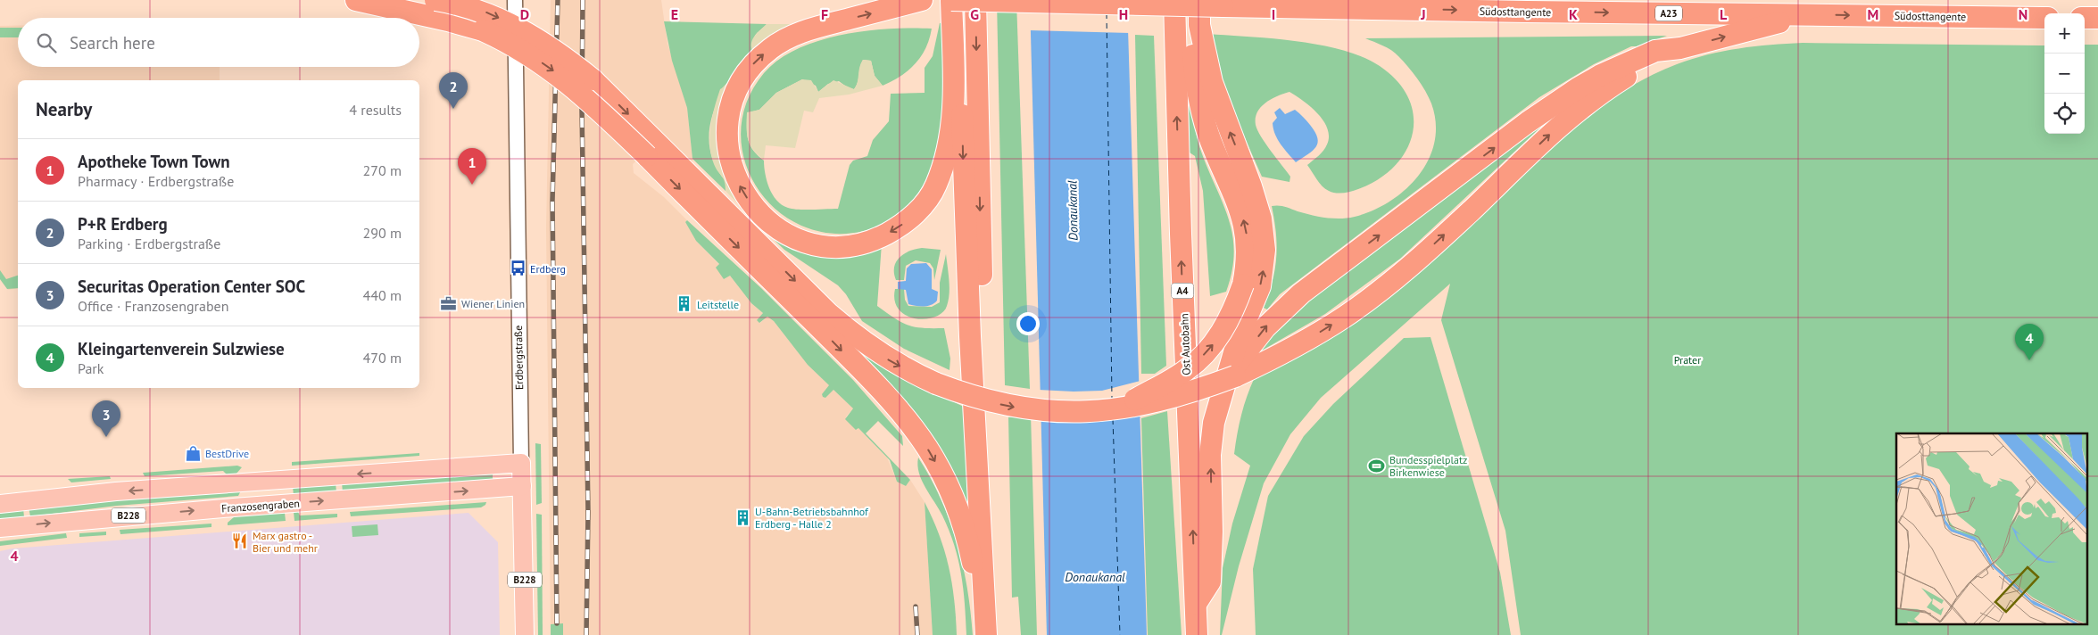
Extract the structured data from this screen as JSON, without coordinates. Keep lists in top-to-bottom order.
{
  "streets": {
    "highway": [
      "Südosttangente",
      "A23",
      "A4",
      "Ost Autobahn"
    ],
    "main road": ["Erdbergstraße", "Franzosengraben", "B228"]
  },
  "crossings": [
    ["Erdbergstraße", "Franzosengraben"],
    ["Erdbergstraße", "B228"]
  ],
  "one_way": ["Südosttangente"],
  "water": ["Donaukanal"],
  "parks": ["Prater"],
  "places": {
    "bus stop": ["Erdberg"],
    "office": ["Wiener Linien"],
    "building": ["Leitstelle", "U-Bahn-Betriebsbahnhof Erdberg - Halle 2"],
    "shop": ["BestDrive"],
    "sports": ["Bundesspielplatz Birkenwiese"],
    "restaurant": ["Marx gastro - Bier und mehr"]
  },
  "page": {
    "map_buttons": ["+", "−"],
    "search": "Search here",
    "pins": [
      "2",
      "1",
      "4",
      "3"
    ],
    "heading": ["Nearby", "4 results"],
    "list": [
      {
        "mark": "1",
        "name": "Apotheke Town Town",
        "note": "Pharmacy · Erdbergstraße",
        "value": "270 m"
      },
      {
        "mark": "2",
        "name": "P+R Erdberg",
        "note": "Parking · Erdbergstraße",
        "value": "290 m"
      },
      {
        "mark": "3",
        "name": "Securitas Operation Center SOC",
        "note": "Office · Franzosengraben",
        "value": "440 m"
      },
      {
        "mark": "4",
        "name": "Kleingartenverein Sulzwiese",
        "note": "Park",
        "value": "470 m"
      }
    ]
  },
  "grid": {
    "columns": [
      "D",
      "E",
      "F",
      "G",
      "H",
      "I",
      "J",
      "K",
      "L",
      "M",
      "N"
    ],
    "rows": ["4"]
  }
}
